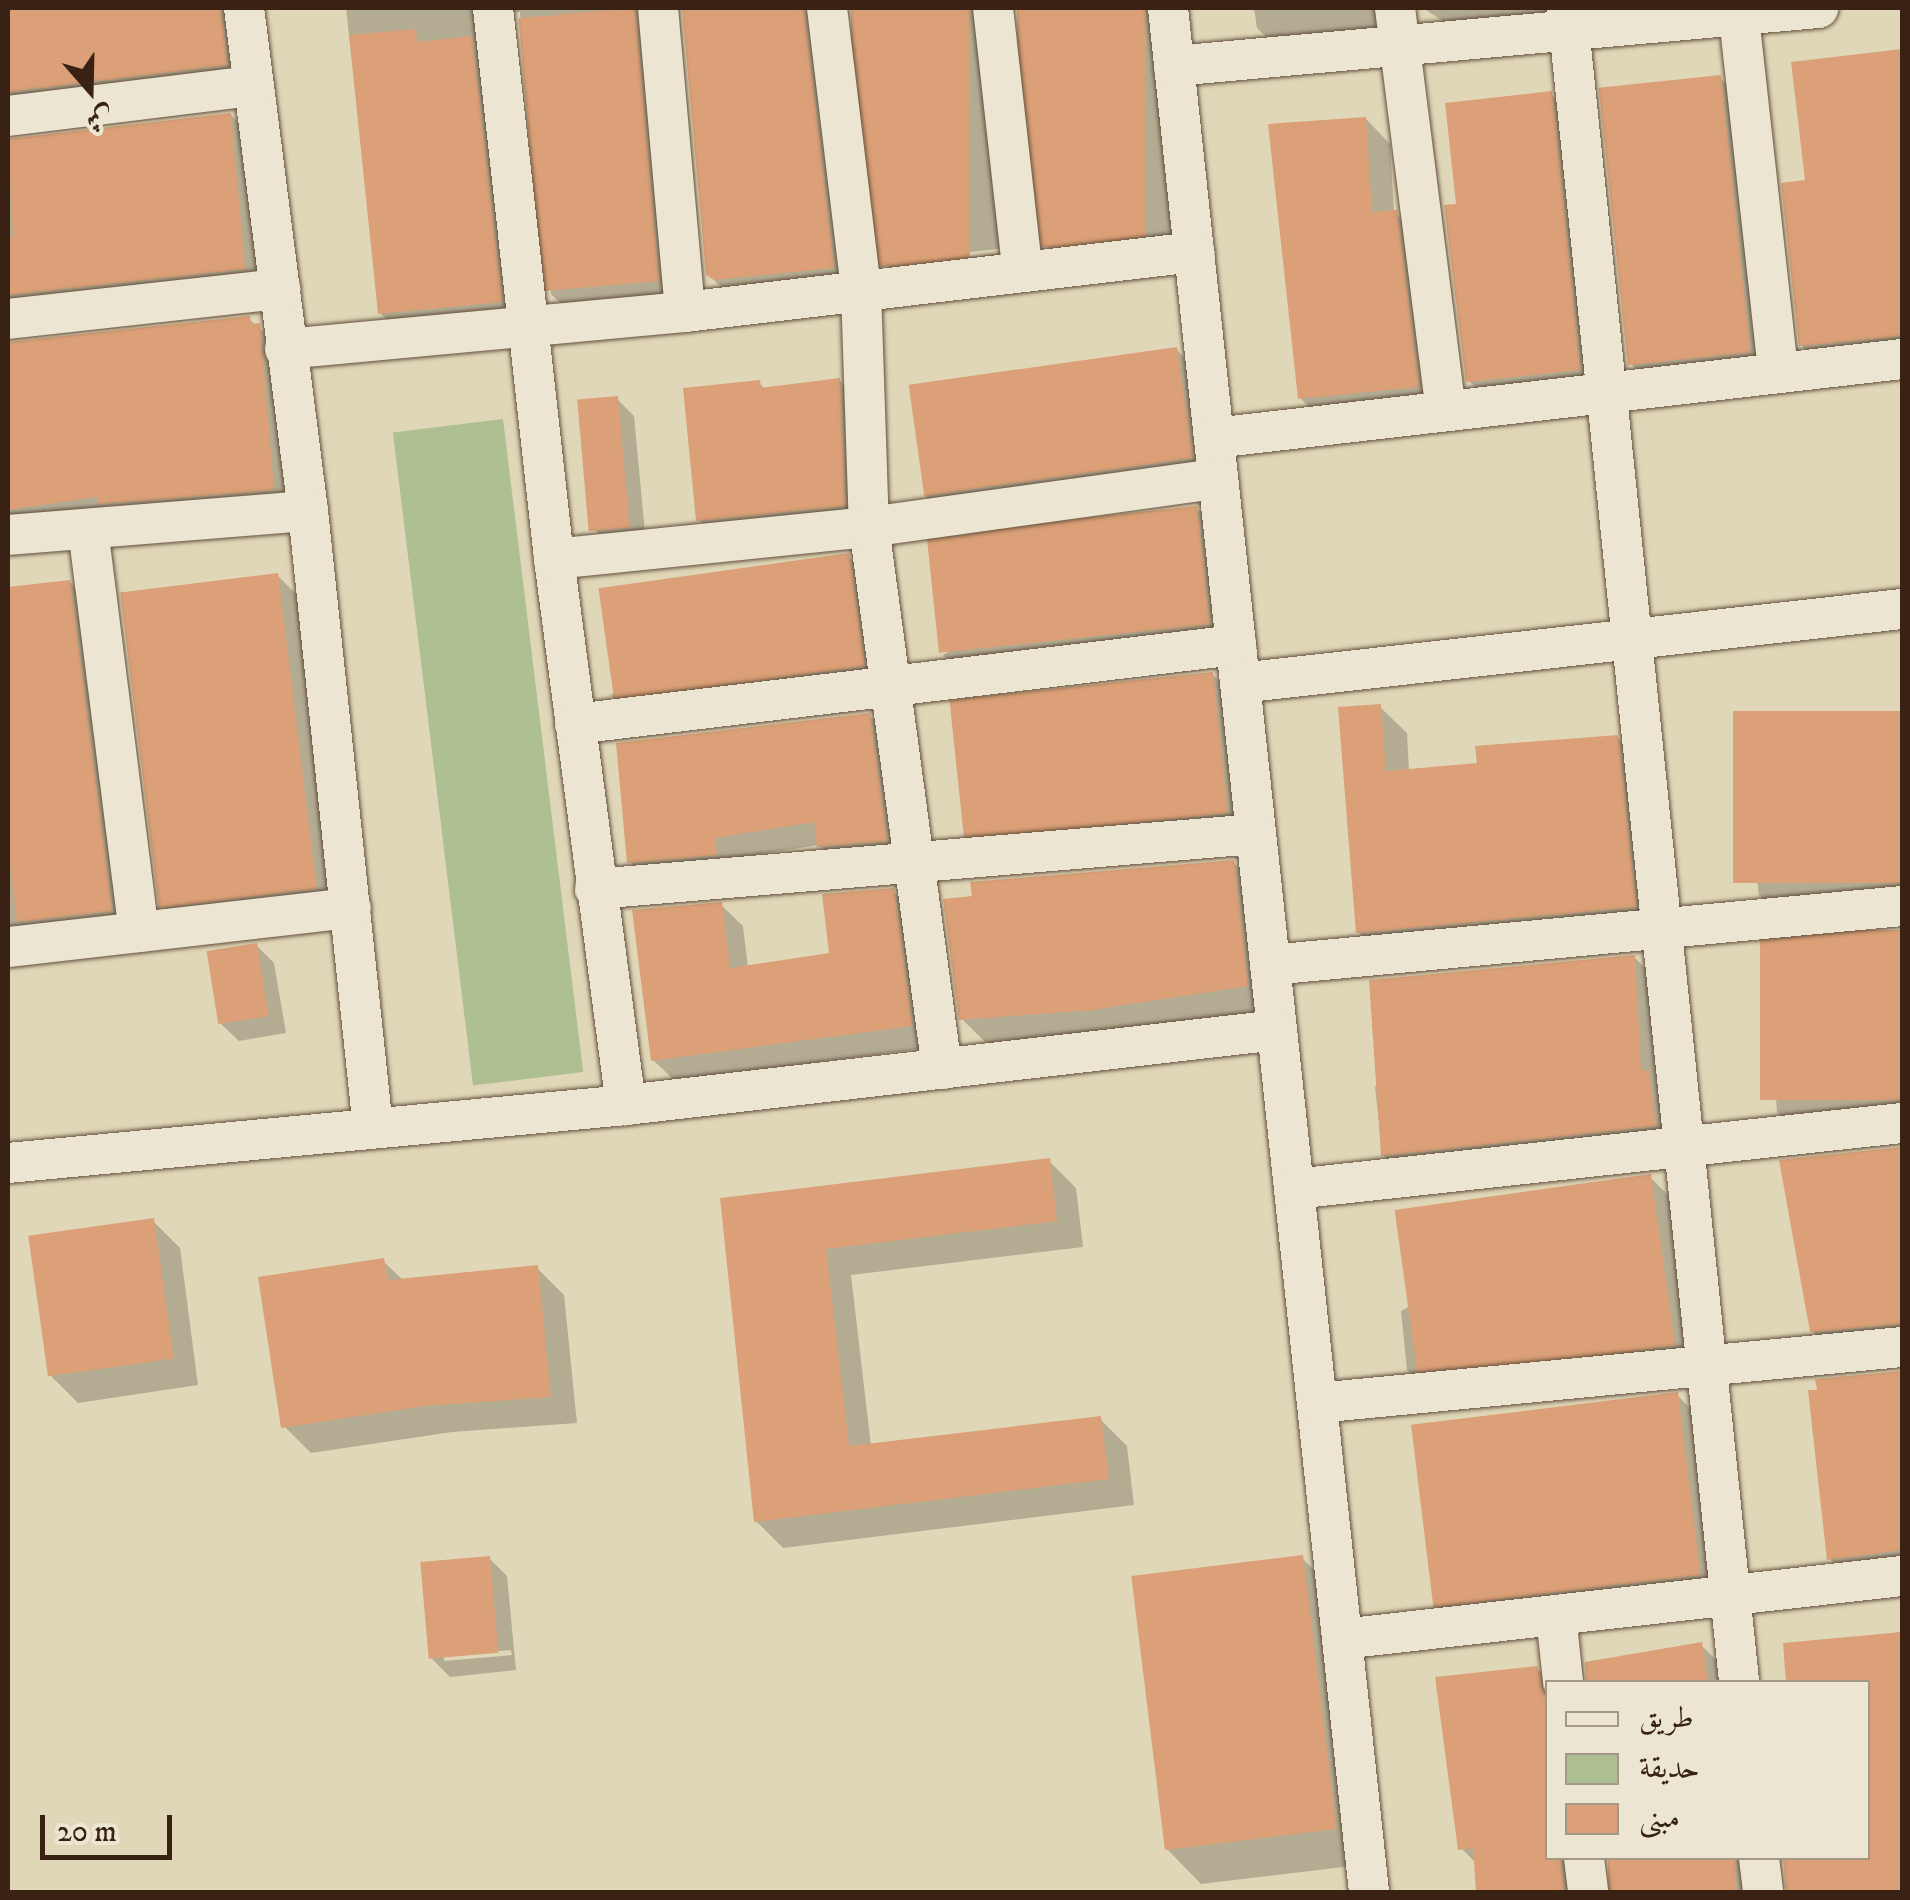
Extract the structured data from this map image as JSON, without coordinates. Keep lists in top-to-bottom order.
{
  "legend": ["طريق", "حديقة", "مبنى"],
  "scale_bar": "20 m",
  "north": "bottom"
}
